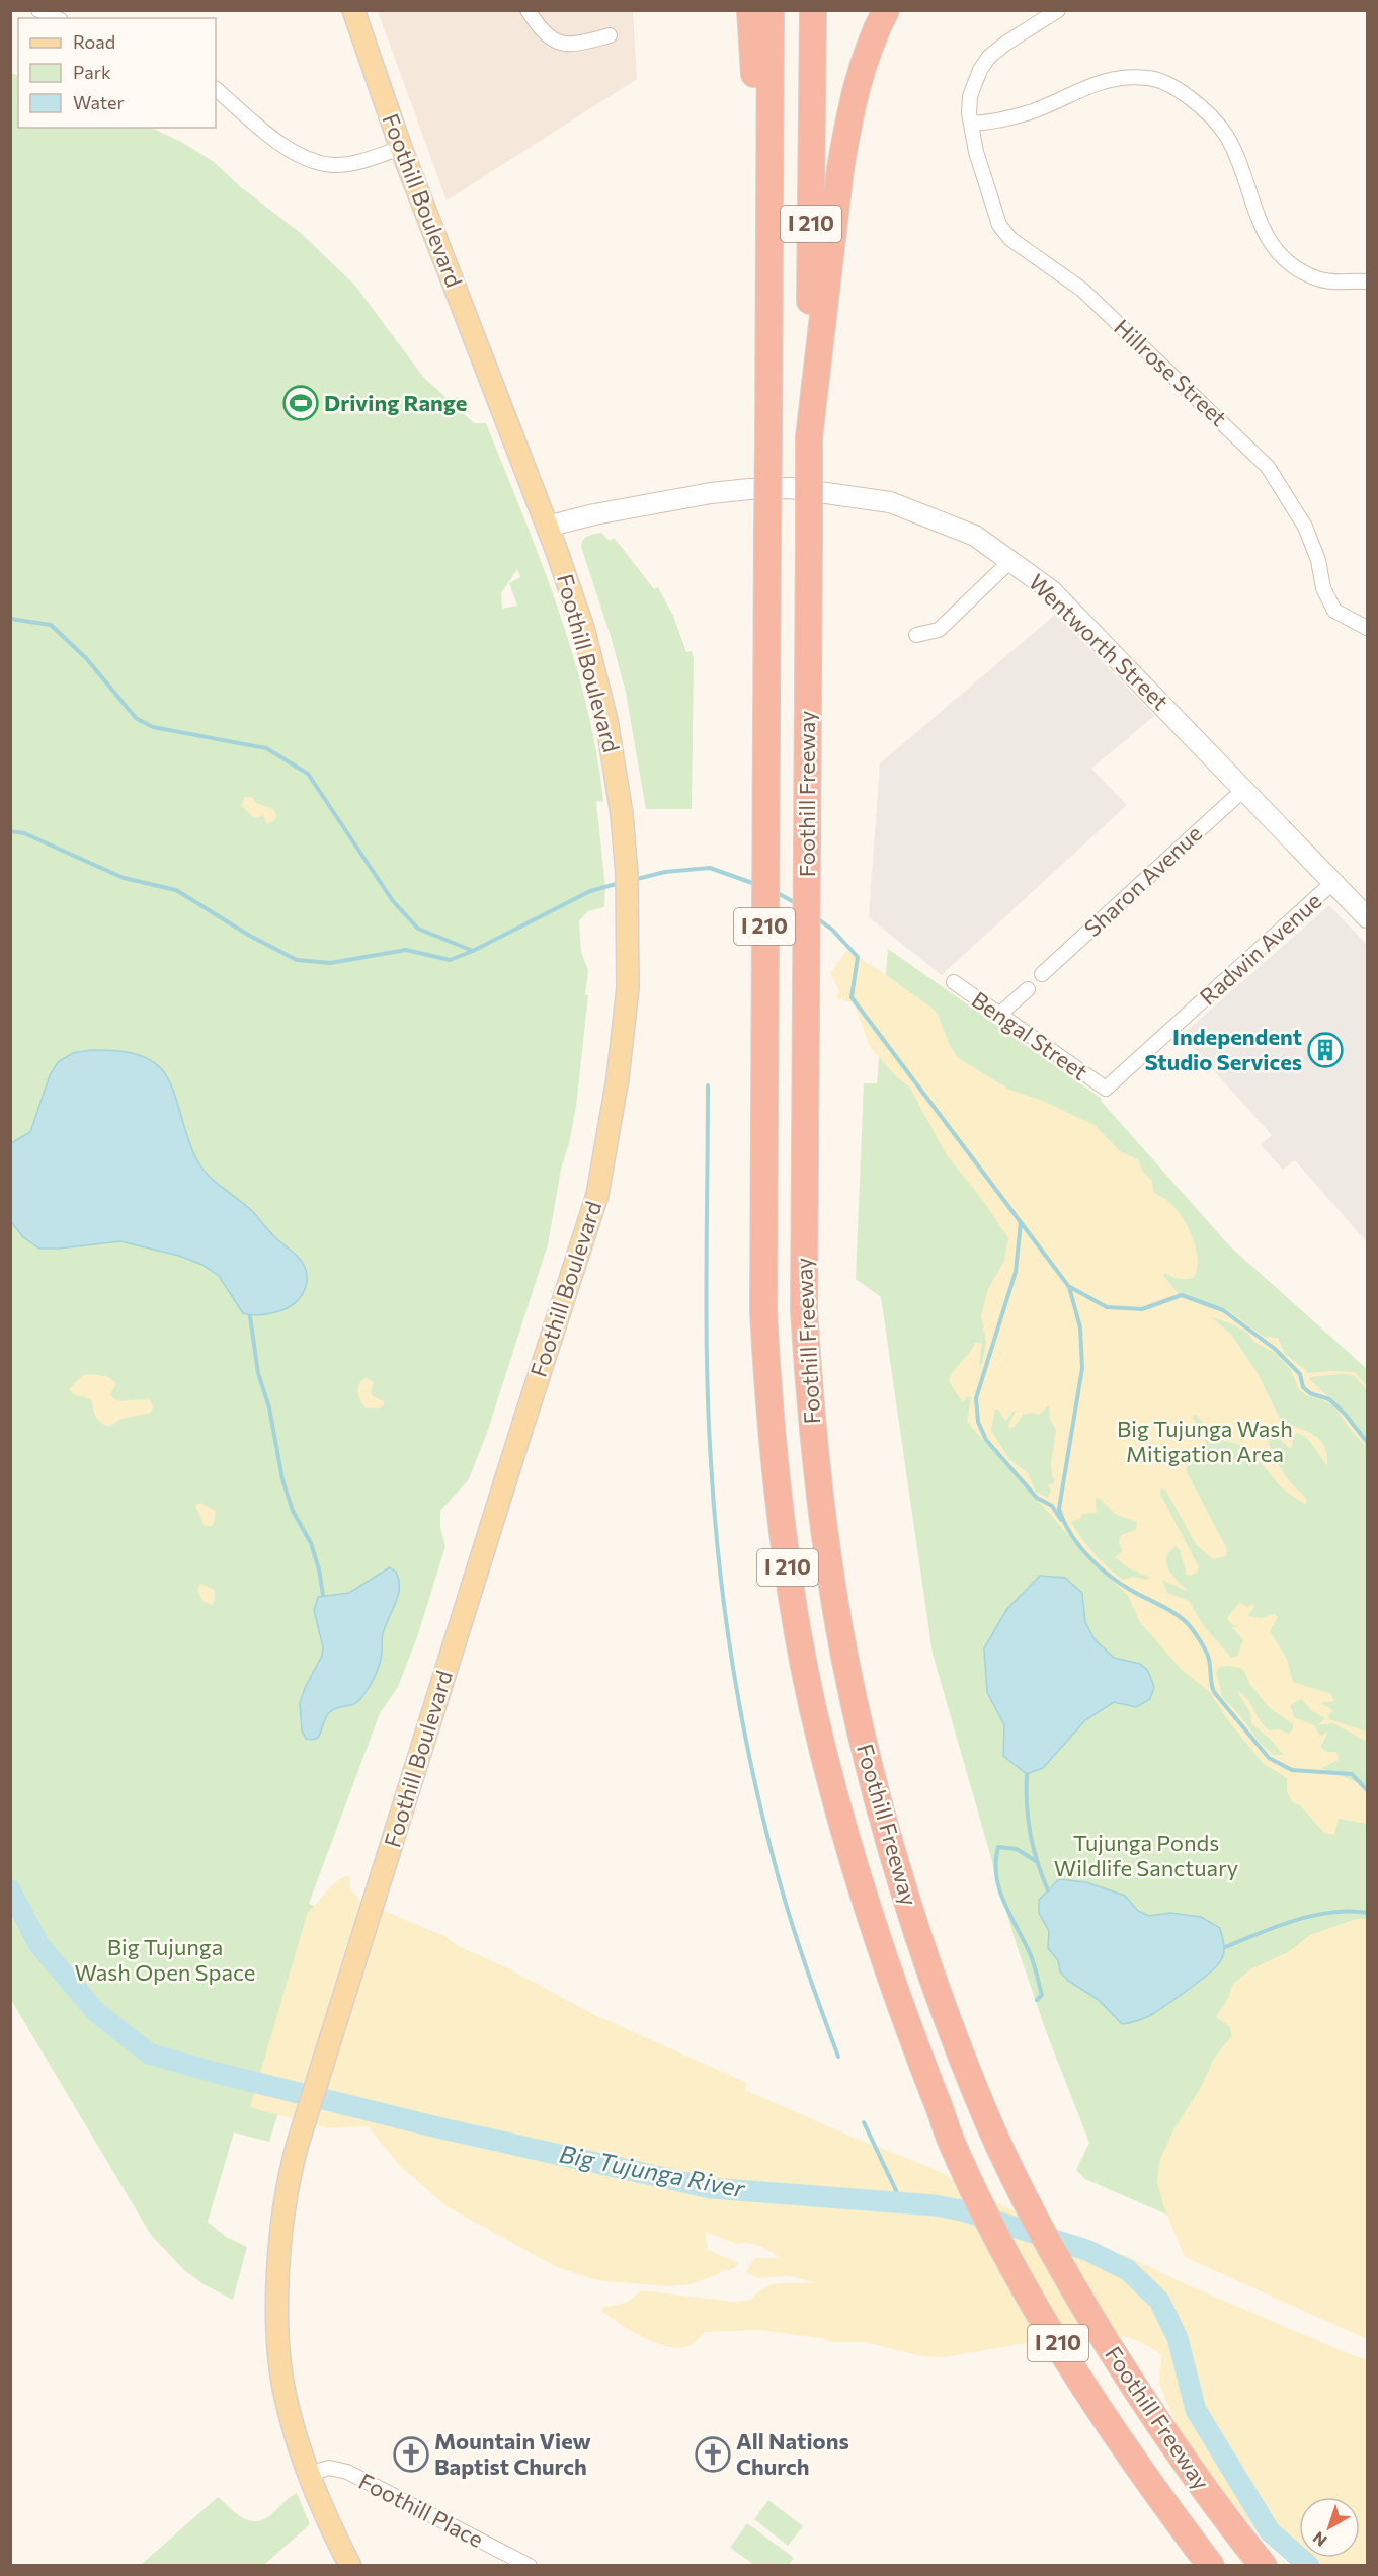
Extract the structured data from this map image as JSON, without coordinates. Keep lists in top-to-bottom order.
{
  "streets": {
    "highway": ["I 210", "Foothill Freeway"],
    "main road": ["Foothill Boulevard", "Wentworth Street"],
    "street": [
      "Hillrose Street",
      "Sharon Avenue",
      "Radwin Avenue",
      "Bengal Street",
      "Foothill Place"
    ]
  },
  "crossings": [
    ["Foothill Boulevard", "Wentworth Street"],
    ["Foothill Boulevard", "Foothill Place"],
    ["Wentworth Street", "Sharon Avenue"],
    ["Wentworth Street", "Radwin Avenue"],
    ["Radwin Avenue", "Bengal Street"]
  ],
  "water": ["Big Tujunga River"],
  "parks": ["Big Tujunga Wash Mitigation Area", "Tujunga Ponds Wildlife Sanctuary", "Big Tujunga Wash Open Space"],
  "places": {
    "sports": ["Driving Range"],
    "building": ["Independent Studio Services"],
    "church": ["Mountain View Baptist Church", "All Nations Church"]
  },
  "legend": ["Road", "Park", "Water"],
  "north": "bottom left"
}
